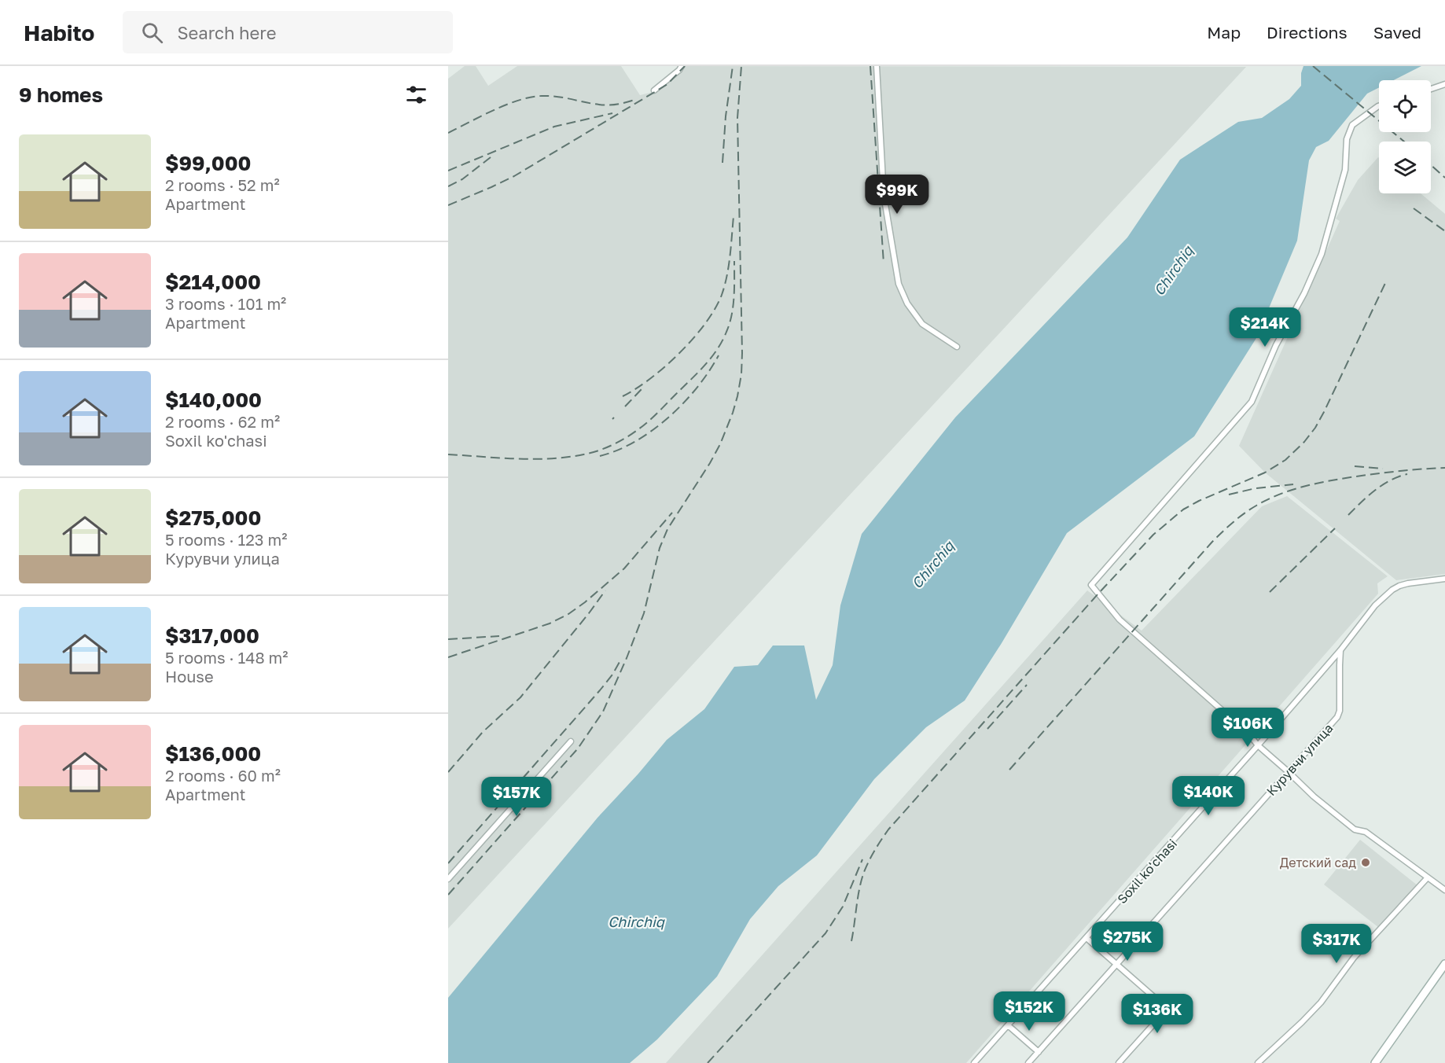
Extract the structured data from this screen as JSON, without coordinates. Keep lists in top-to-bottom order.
{
  "streets": {
    "street": ["Курувчи улица", "Soxil ko'chasi"]
  },
  "crossings": [
    ["Курувчи улица", "Soxil ko'chasi"]
  ],
  "water": ["Chirchiq"],
  "places": ["Детский сад"],
  "page": {
    "header": "Habito",
    "search": "Search here",
    "nav": ["Map", "Directions", "Saved"],
    "heading": "9 homes",
    "list": [
      {
        "name": "$99,000",
        "note": "2 rooms · 52 m² · Apartment"
      },
      {
        "name": "$214,000",
        "note": "3 rooms · 101 m² · Apartment"
      },
      {
        "name": "$140,000",
        "note": "2 rooms · 62 m² · Soxil ko'chasi"
      },
      {
        "name": "$275,000",
        "note": "5 rooms · 123 m² · Курувчи улица"
      },
      {
        "name": "$317,000",
        "note": "5 rooms · 148 m² · House"
      },
      {
        "name": "$136,000",
        "note": "2 rooms · 60 m² · Apartment"
      }
    ],
    "price": [
      "$99K",
      "$214K",
      "$106K",
      "$140K",
      "$157K",
      "$275K",
      "$317K",
      "$152K",
      "$136K"
    ]
  }
}
